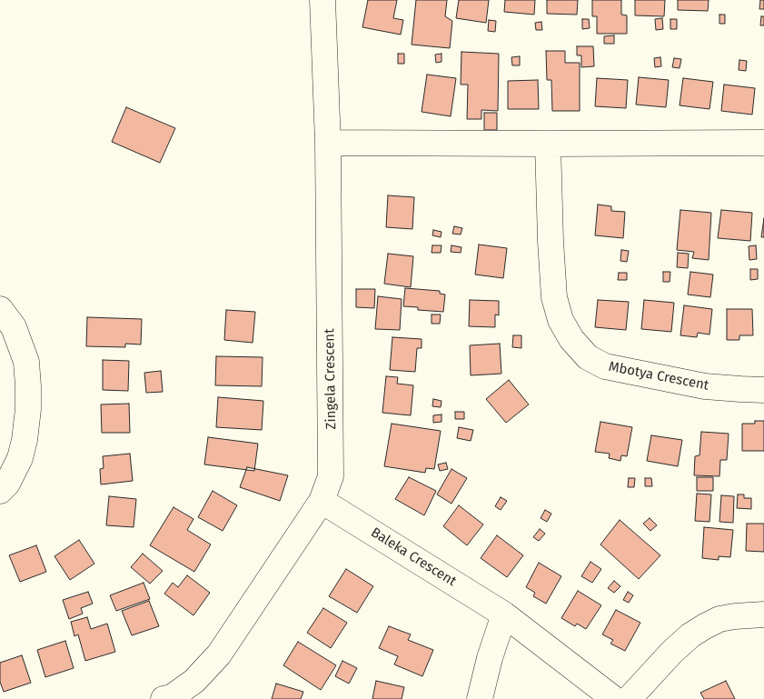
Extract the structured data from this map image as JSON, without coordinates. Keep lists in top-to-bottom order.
{
  "streets": {
    "street": ["Mbotya Crescent", "Zingela Crescent", "Baleka Crescent"]
  },
  "crossings": [
    ["Zingela Crescent", "Baleka Crescent"]
  ]
}
